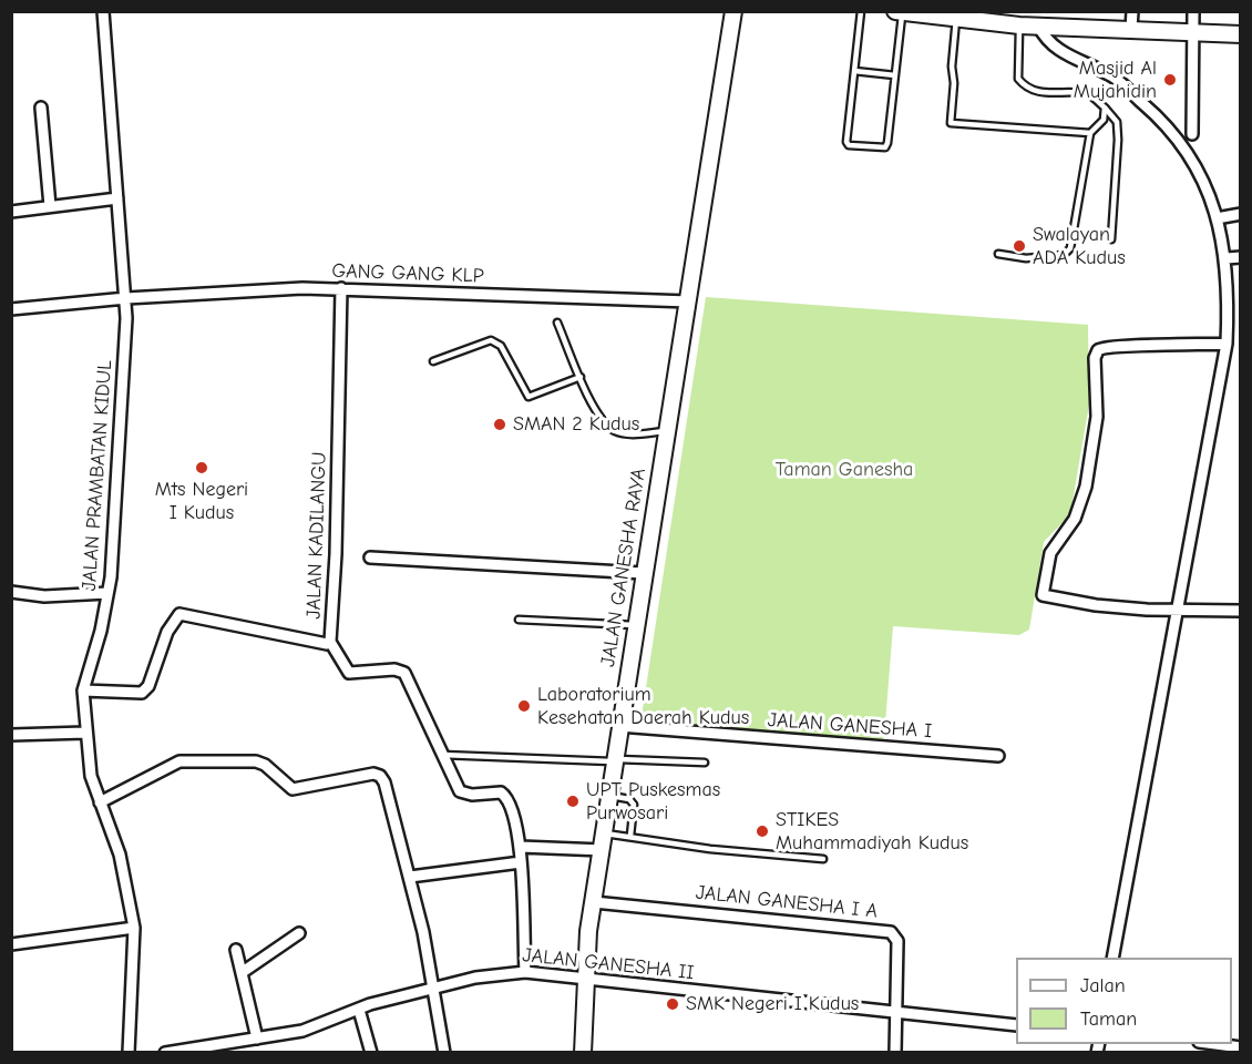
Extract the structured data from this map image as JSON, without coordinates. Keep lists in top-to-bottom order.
{
  "streets": {
    "street": [
      "GANG GANG KLP",
      "JALAN PRAMBATAN KIDUL",
      "JALAN KADILANGU",
      "JALAN GANESHA RAYA",
      "JALAN GANESHA I",
      "JALAN GANESHA I A",
      "JALAN GANESHA II"
    ]
  },
  "crossings": [
    ["GANG GANG KLP", "JALAN PRAMBATAN KIDUL"],
    ["GANG GANG KLP", "JALAN KADILANGU"],
    ["GANG GANG KLP", "JALAN GANESHA RAYA"],
    ["JALAN PRAMBATAN KIDUL", "JALAN KADILANGU"],
    ["JALAN GANESHA RAYA", "JALAN GANESHA I"],
    ["JALAN GANESHA RAYA", "JALAN GANESHA I A"],
    ["JALAN GANESHA RAYA", "JALAN GANESHA II"],
    ["JALAN GANESHA I A", "JALAN GANESHA II"]
  ],
  "parks": ["Taman Ganesha"],
  "places": [
    "Masjid Al Mujahidin",
    "Swalayan ADA Kudus",
    "SMAN 2 Kudus",
    "Mts Negeri I Kudus",
    "Laboratorium Kesehatan Daerah Kudus",
    "UPT Puskesmas Purwosari",
    "STIKES Muhammadiyah Kudus",
    "SMK Negeri I Kudus"
  ],
  "legend": ["Jalan", "Taman"]
}
